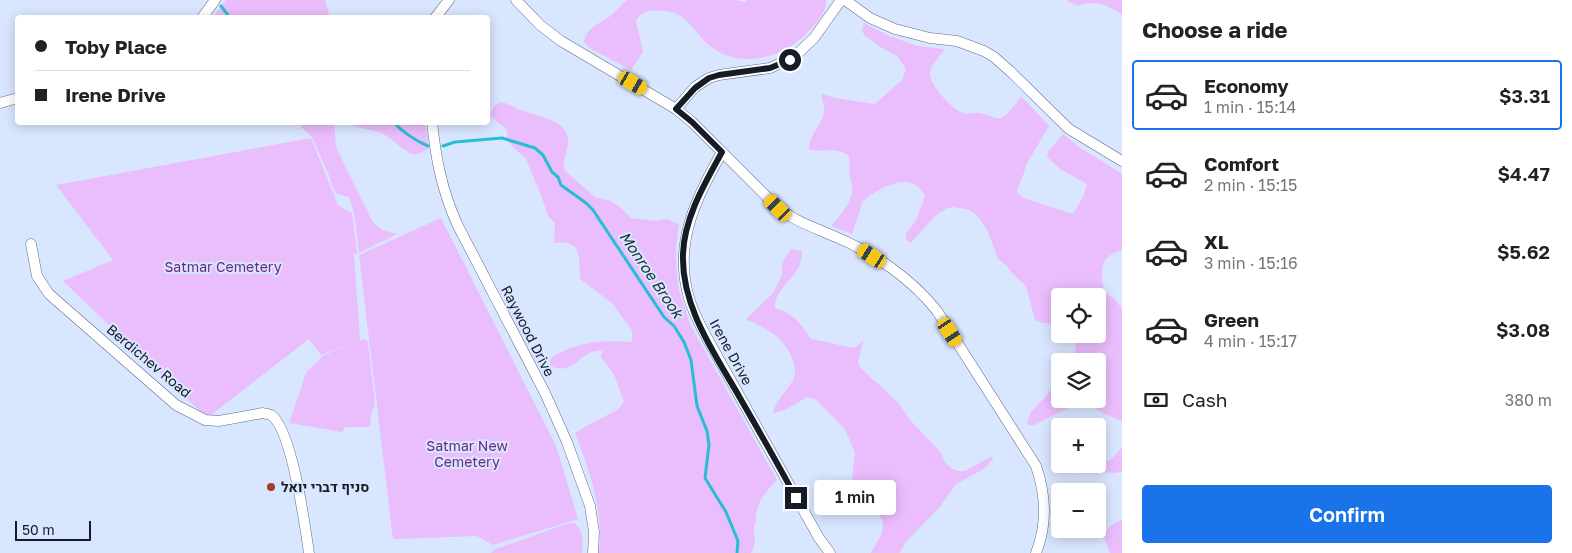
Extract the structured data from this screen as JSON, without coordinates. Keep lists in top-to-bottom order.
{
  "streets": {
    "street": ["Raywood Drive", "Irene Drive", "Berdichev Road"]
  },
  "water": ["Monroe Brook"],
  "parks": ["Satmar Cemetery", "Satmar New Cemetery"],
  "places": ["סניף דברי יואל"],
  "scale_bar": "50 m",
  "page": {
    "heading": "Choose a ride",
    "banner": ["Toby Place", "Irene Drive"],
    "list": [
      {
        "name": "Economy",
        "note": "1 min · 15:14",
        "value": "$3.31"
      },
      {
        "name": "Comfort",
        "note": "2 min · 15:15",
        "value": "$4.47"
      },
      {
        "name": "XL",
        "note": "3 min · 15:16",
        "value": "$5.62"
      },
      {
        "name": "Green",
        "note": "4 min · 15:17",
        "value": "$3.08"
      }
    ],
    "map_buttons": ["+", "−"],
    "pay": ["Cash", "380 m"],
    "buttons": "Confirm",
    "bubble": "1 min",
    "scale": "50 m"
  }
}
